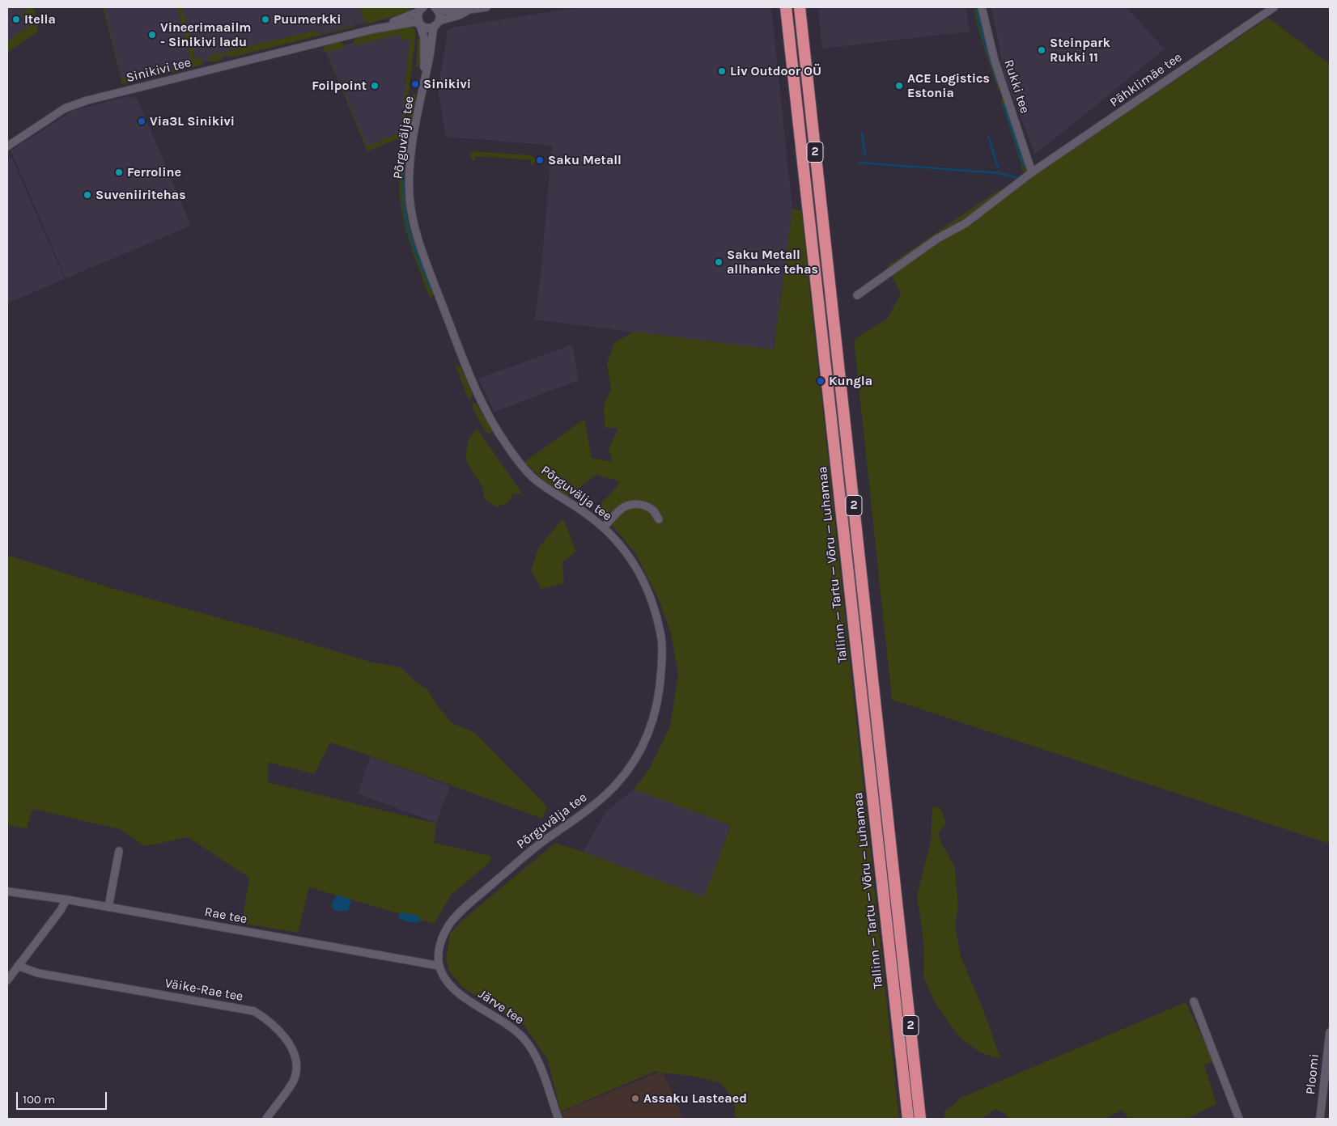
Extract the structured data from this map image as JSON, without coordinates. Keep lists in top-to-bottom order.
{
  "streets": {
    "highway": ["2", "Tallinn — Tartu — Võru — Luhamaa"],
    "street": [
      "Sinikivi tee",
      "Pähklimäe tee",
      "Rukki tee",
      "Põrguvälja tee",
      "Rae tee",
      "Väike-Rae tee",
      "Järve tee",
      "Ploomi"
    ]
  },
  "crossings": [
    ["Sinikivi tee", "Põrguvälja tee"],
    ["Pähklimäe tee", "Rukki tee"],
    ["Põrguvälja tee", "Rae tee"],
    ["Põrguvälja tee", "Järve tee"],
    ["Rae tee", "Järve tee"]
  ],
  "places": [
    "Itella",
    "Puumerkki",
    "Vineerimaailm - Sinikivi ladu",
    "Steinpark Rukki 11",
    "Liv Outdoor OÜ",
    "Sinikivi",
    "Foilpoint",
    "ACE Logistics Estonia",
    "Via3L Sinikivi",
    "Saku Metall",
    "Ferroline",
    "Suveniiritehas",
    "Saku Metall allhanke tehas",
    "Kungla",
    "Assaku Lasteaed"
  ],
  "scale_bar": "100 m"
}
